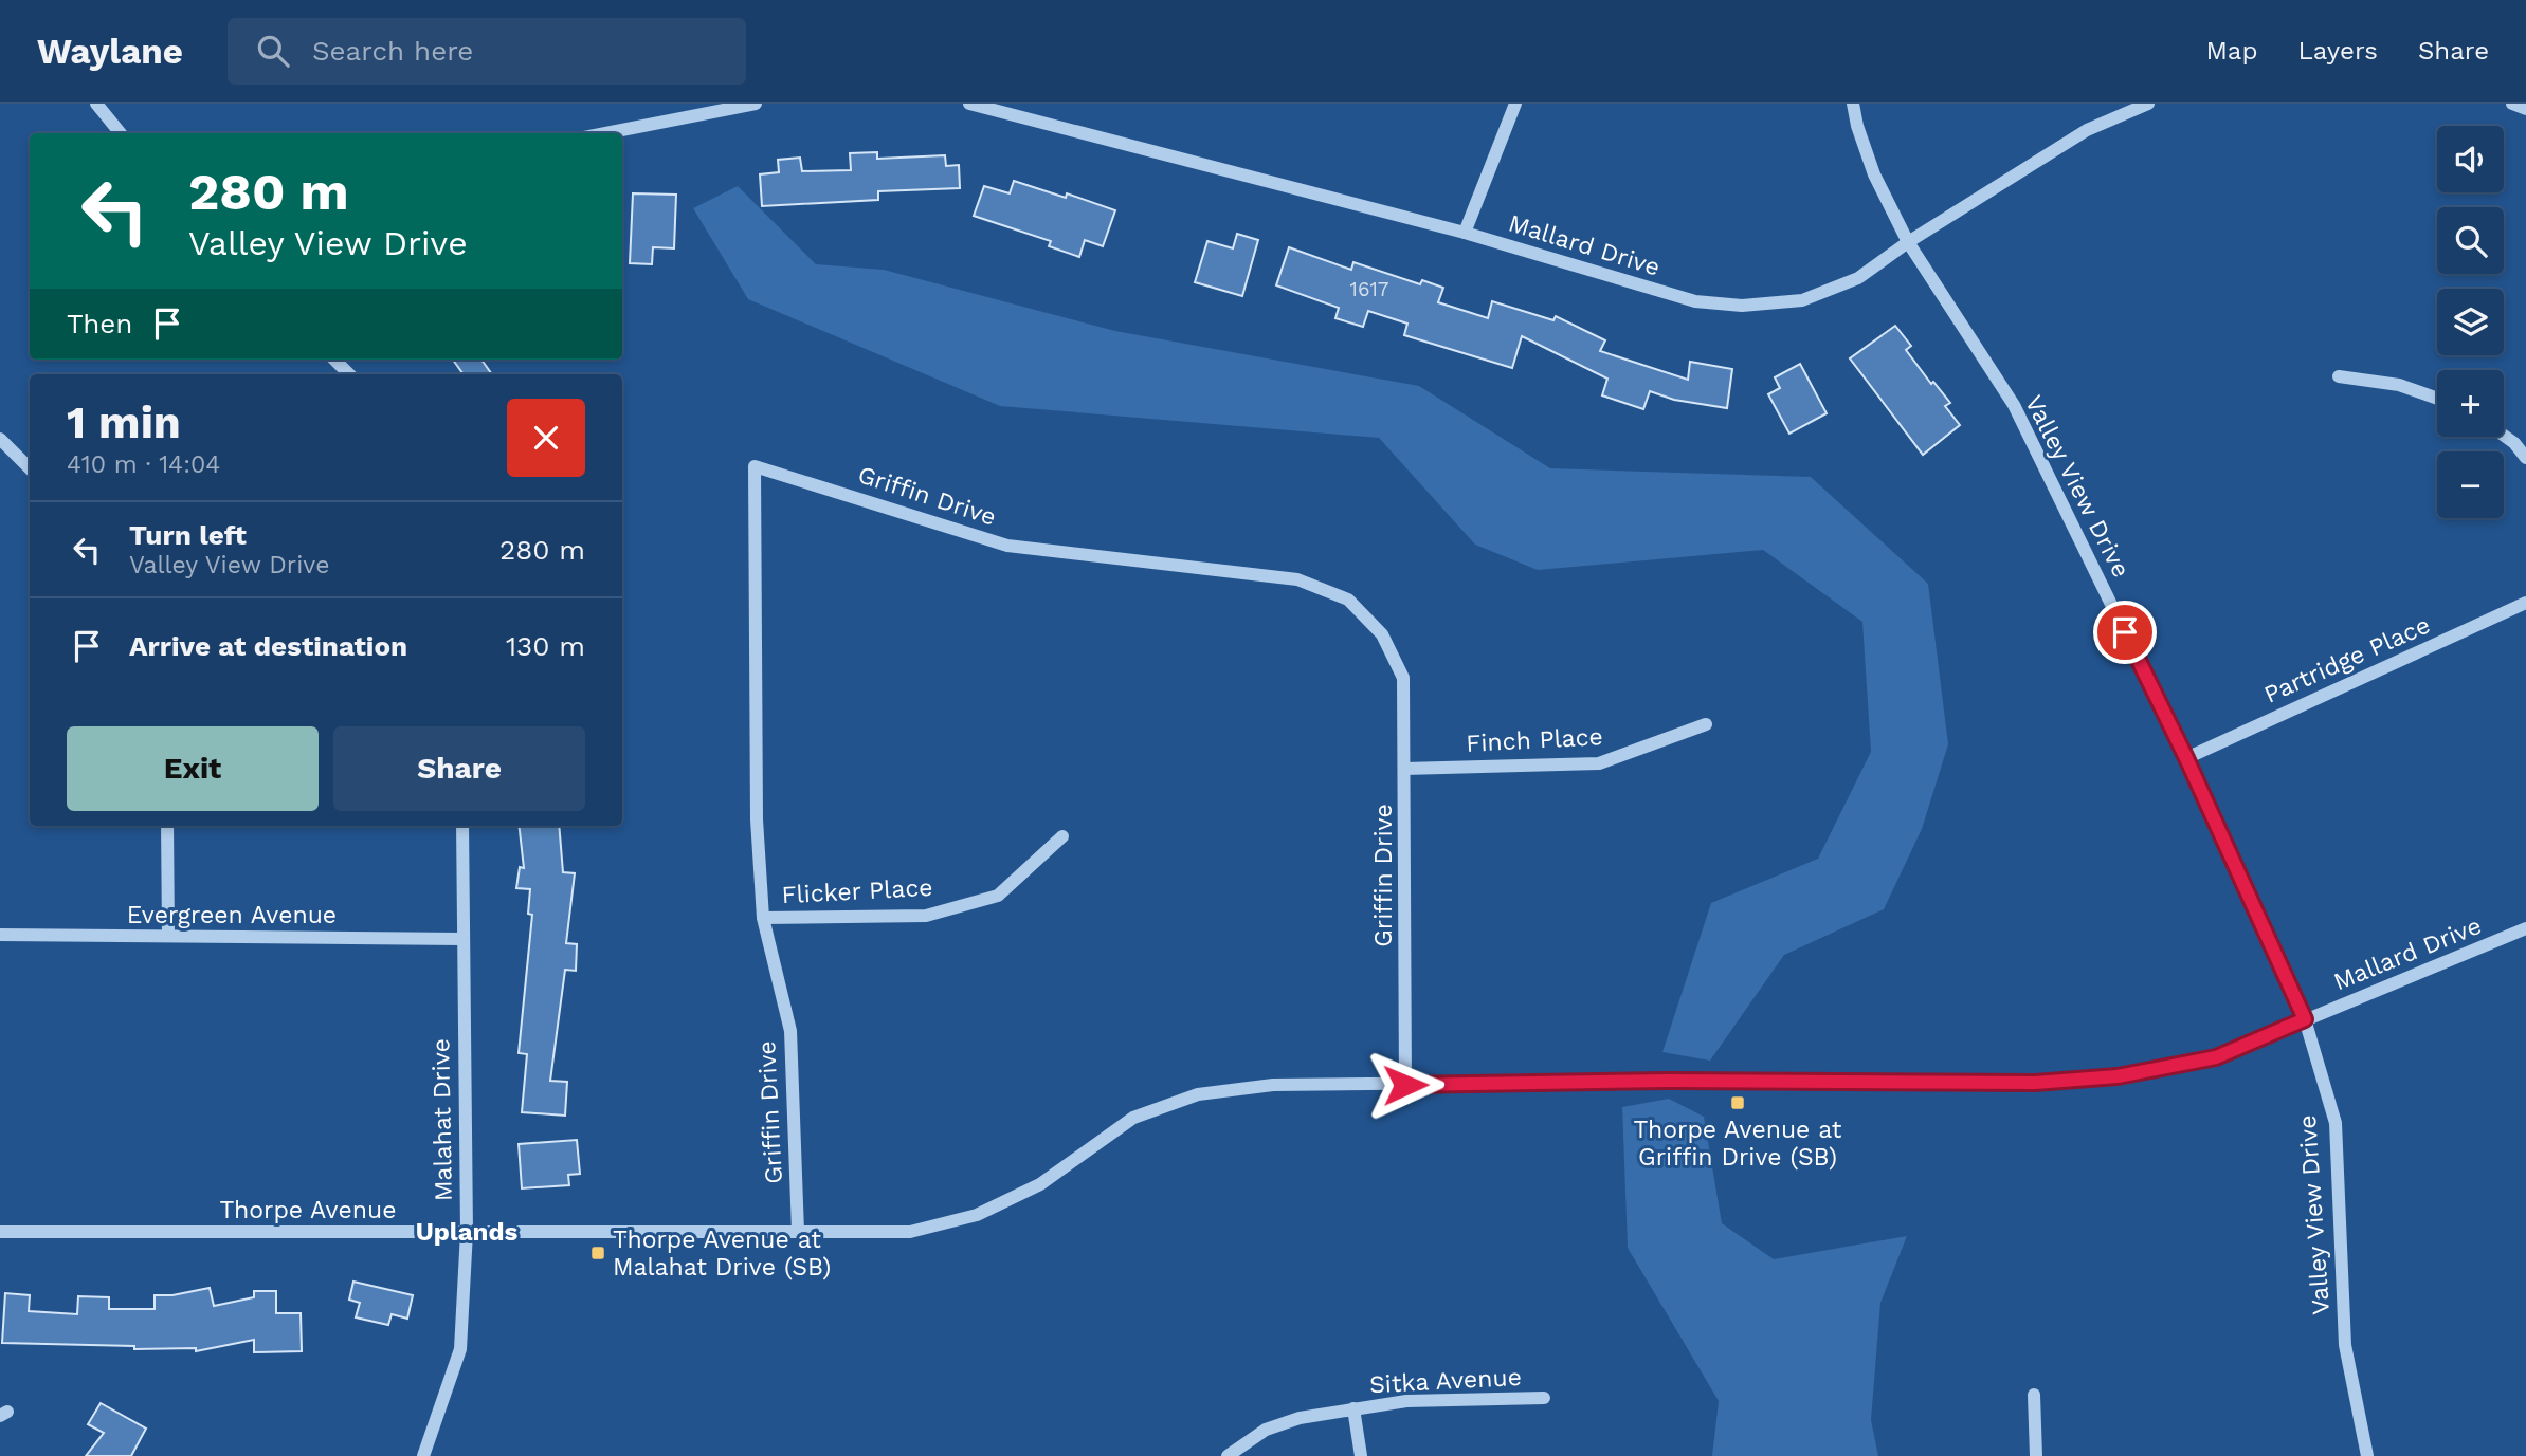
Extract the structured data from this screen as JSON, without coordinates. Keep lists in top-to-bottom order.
{
  "streets": {
    "street": [
      "Mallard Drive",
      "Valley View Drive",
      "Griffin Drive",
      "Partridge Place",
      "Finch Place",
      "Flicker Place",
      "Evergreen Avenue",
      "Malahat Drive",
      "Thorpe Avenue",
      "Sitka Avenue"
    ]
  },
  "crossings": [
    ["Mallard Drive", "Valley View Drive"],
    ["Mallard Drive", "Thorpe Avenue"],
    ["Valley View Drive", "Partridge Place"],
    ["Valley View Drive", "Thorpe Avenue"],
    ["Griffin Drive", "Finch Place"],
    ["Griffin Drive", "Flicker Place"],
    ["Griffin Drive", "Thorpe Avenue"],
    ["Evergreen Avenue", "Malahat Drive"],
    ["Malahat Drive", "Thorpe Avenue"]
  ],
  "districts": ["Uplands"],
  "places": {
    "transit": ["Thorpe Avenue at Griffin Drive (SB)", "Thorpe Avenue at Malahat Drive (SB)"]
  },
  "house_numbers": ["1617"],
  "page": {
    "header": "Waylane",
    "search": "Search here",
    "nav": ["Map", "Layers", "Share"],
    "map_buttons": ["+", "−"],
    "turn": ["280 m", "Valley View Drive"],
    "then": "Then",
    "heading": ["1 min", "410 m · 14:04"],
    "list": [
      {
        "name": "Turn left",
        "note": "Valley View Drive",
        "value": "280 m"
      },
      {
        "name": "Arrive at destination",
        "value": "130 m"
      }
    ],
    "buttons": ["Exit", "Share"]
  }
}
